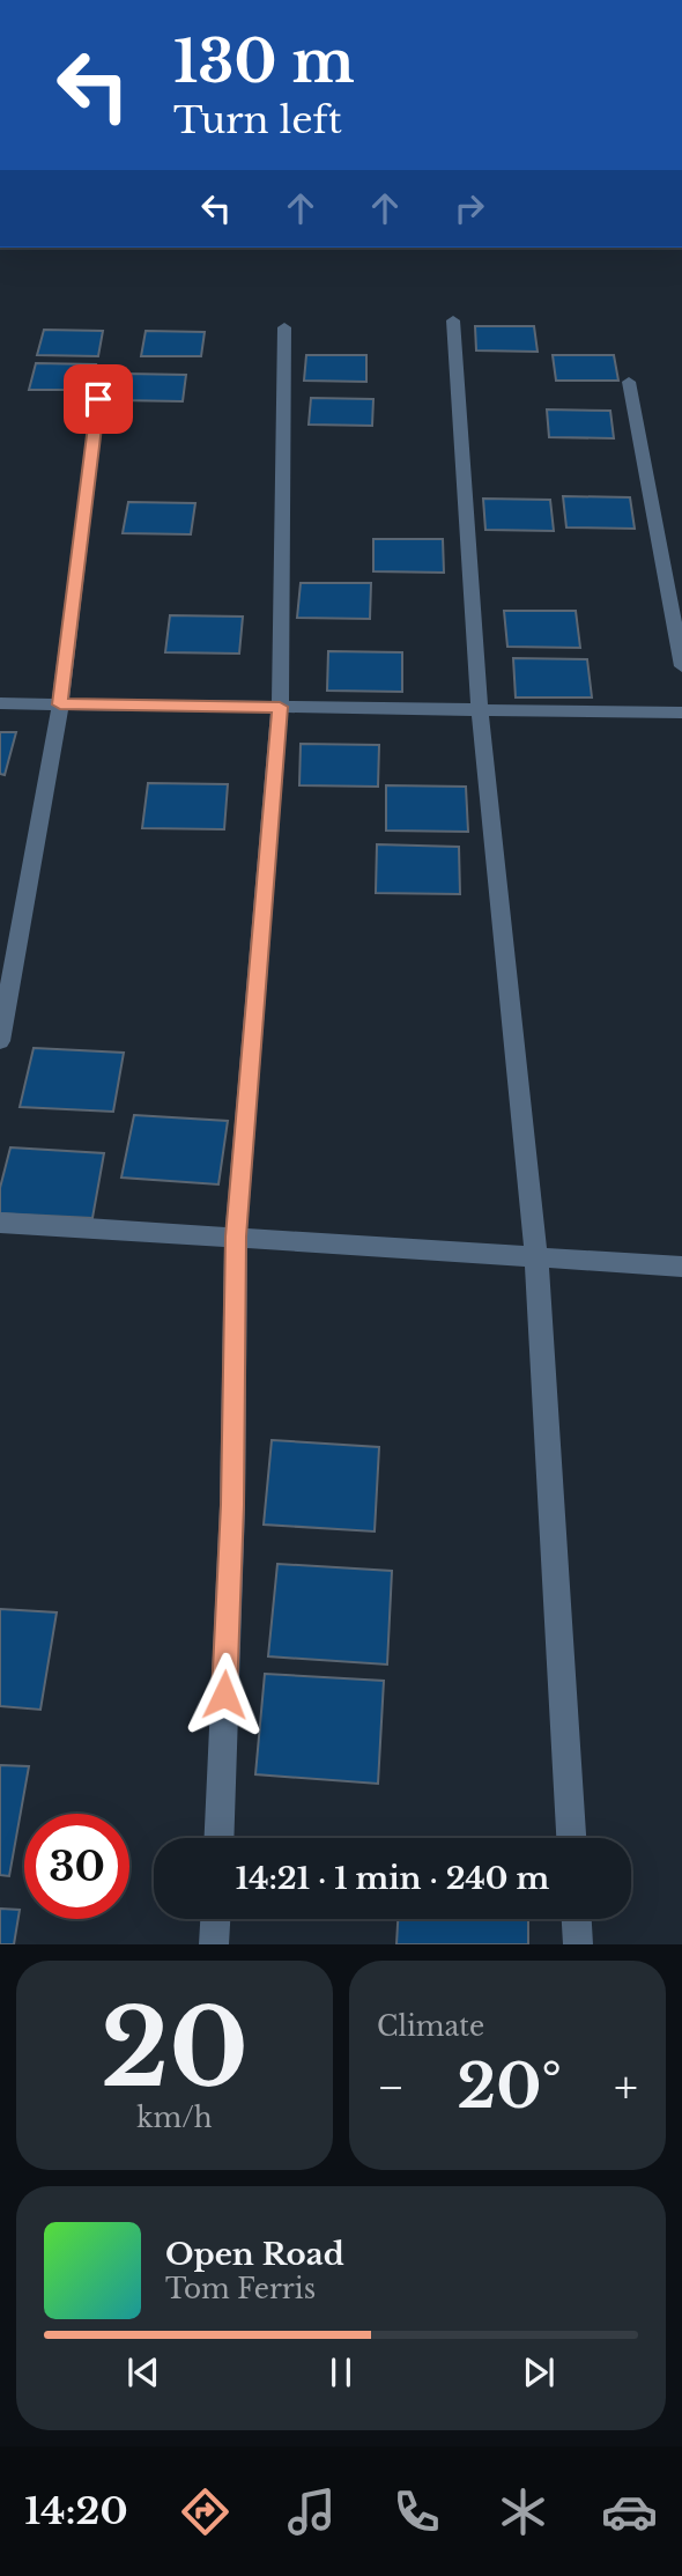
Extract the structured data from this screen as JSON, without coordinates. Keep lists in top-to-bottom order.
{
  "page": {
    "turn": ["130 m", "Turn left"],
    "limit": "30",
    "trip": "14:21 · 1 min · 240 m",
    "tile": [
      ["20", "km/h"],
      "Climate"
    ],
    "heat": ["−", "20°", "+"],
    "song": ["Open Road", "Tom Ferris"],
    "tabs": "14:20"
  }
}
